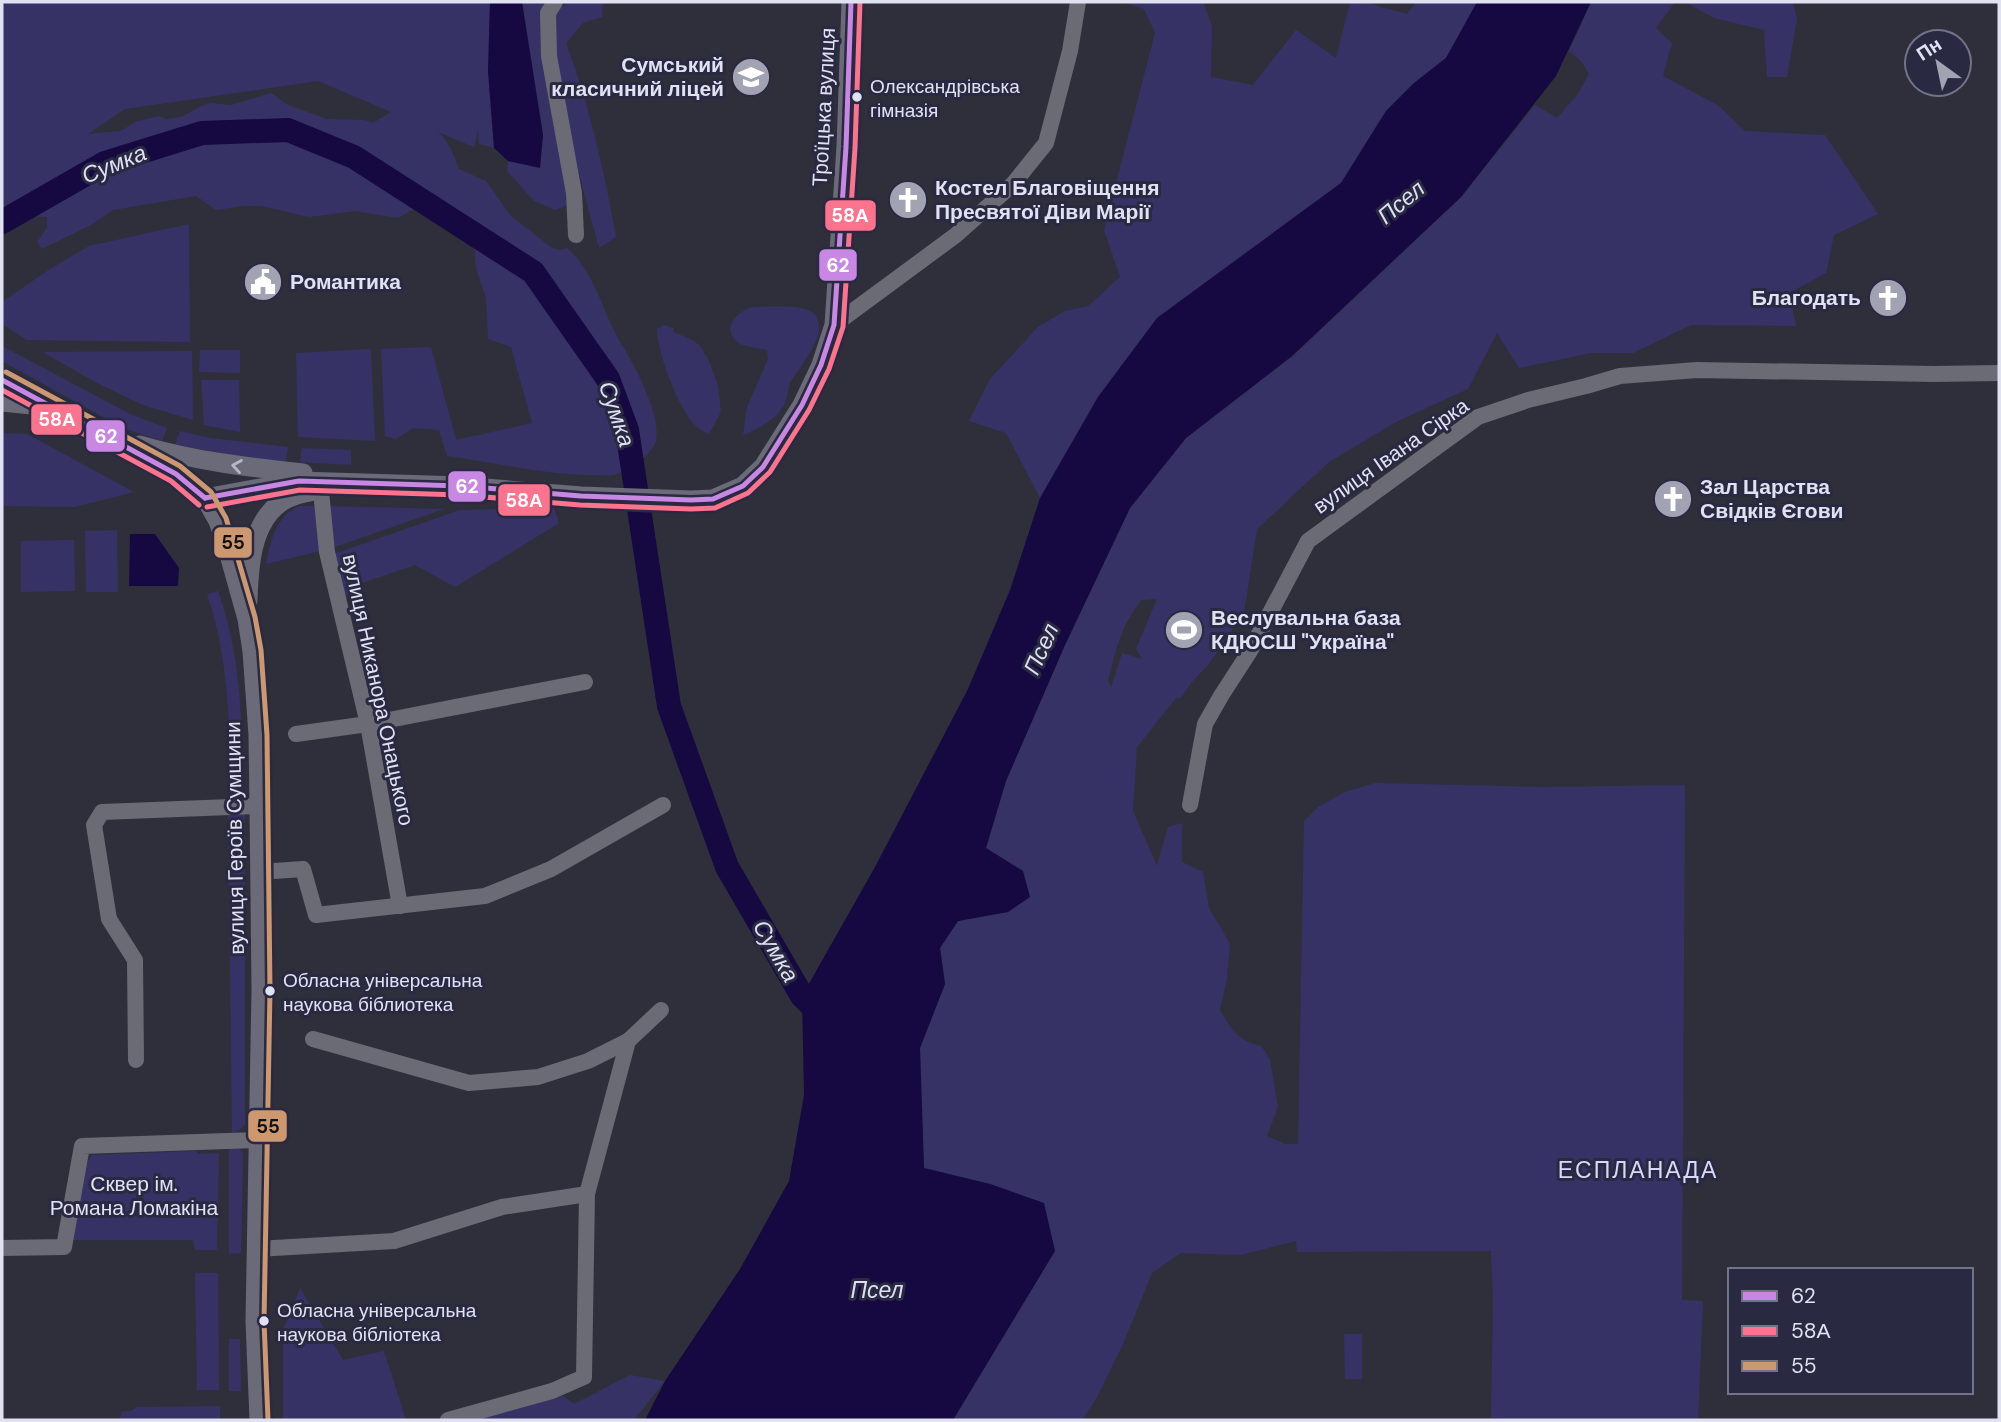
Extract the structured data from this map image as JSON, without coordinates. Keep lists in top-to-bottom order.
{
  "streets": {
    "main road": ["Троїцька вулиця", "вулиця Героїв Сумщини"],
    "street": ["вулиця Івана Сірка", "вулиця Никанора Онацького"]
  },
  "crossings": [
    ["Троїцька вулиця", "вулиця Никанора Онацького"],
    ["Троїцька вулиця", "вулиця Героїв Сумщини"]
  ],
  "districts": ["ЕСПЛАНАДА"],
  "water": ["Сумка", "Псел"],
  "parks": ["Сквер ім. Романа Ломакіна"],
  "places": {
    "school or university": ["Сумський класичний ліцей"],
    "other": ["Олександрівська гімназія", "Обласна універсальна наукова біблиотека", "Обласна універсальна наукова бібліотека"],
    "church": ["Костел Благовіщення Пресвятої Діви Марії", "Благодать", "Зал Царства Свідків Єгови"],
    "public building": ["Романтика"],
    "sports": ["Веслувальна база КДЮСШ \"Україна\""]
  },
  "lines": ["transit line 62", "transit line 58А", "transit line 55"],
  "legend": ["62", "58А", "55"],
  "north": "top left"
}
